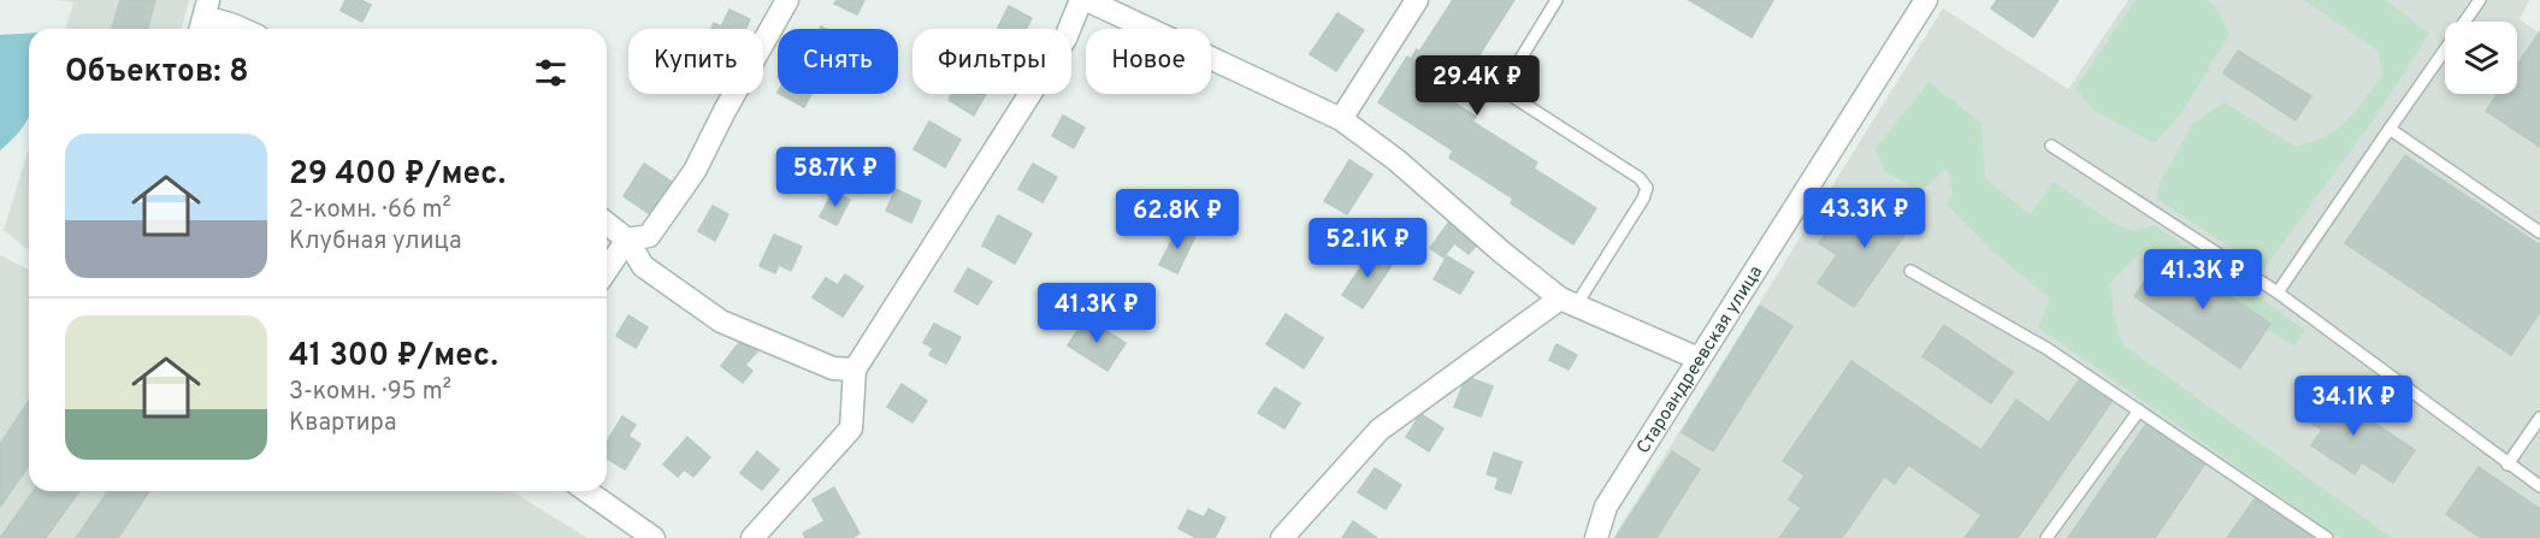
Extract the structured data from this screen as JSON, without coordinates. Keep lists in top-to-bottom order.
{
  "streets": {
    "street": ["Староандреевская улица"]
  },
  "page": {
    "chip": [
      "Купить",
      "Снять",
      "Фильтры",
      "Новое"
    ],
    "heading": "Объектов: 8",
    "price": [
      "29.4K ₽",
      "58.7K ₽",
      "43.3K ₽",
      "62.8K ₽",
      "52.1K ₽",
      "41.3K ₽",
      "41.3K ₽",
      "34.1K ₽"
    ],
    "list": [
      {
        "name": "29 400 ₽/мес.",
        "note": "2-комн. · 66 m² · Клубная улица"
      },
      {
        "name": "41 300 ₽/мес.",
        "note": "3-комн. · 95 m² · Квартира"
      }
    ]
  }
}
